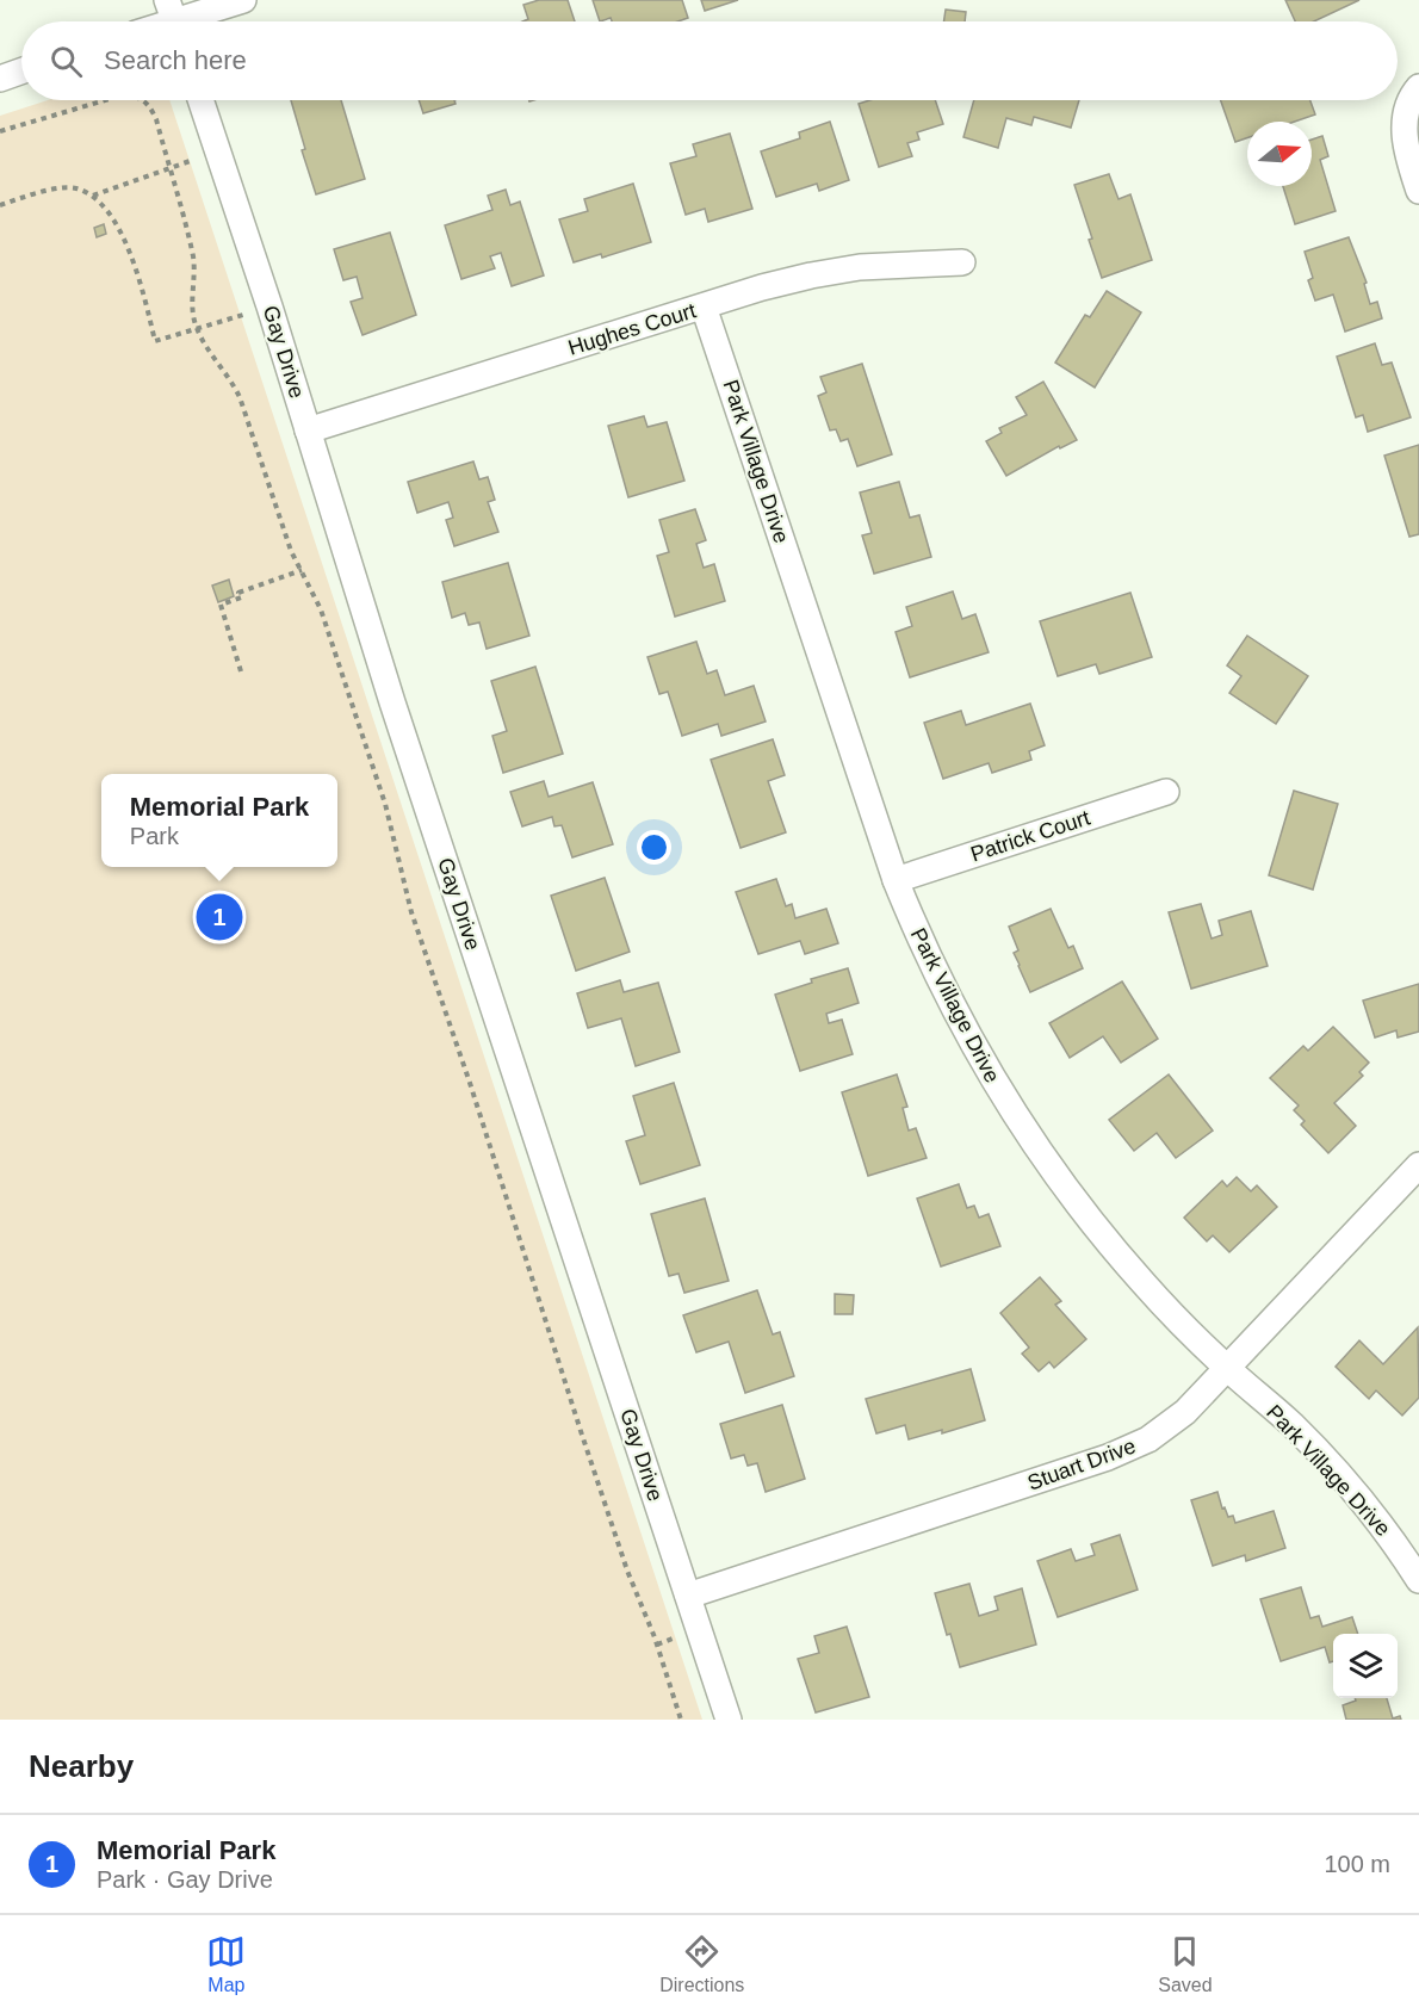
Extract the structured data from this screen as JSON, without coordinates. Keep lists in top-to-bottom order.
{
  "streets": {
    "street": [
      "Hughes Court",
      "Gay Drive",
      "Park Village Drive",
      "Patrick Court",
      "Stuart Drive"
    ]
  },
  "crossings": [
    ["Hughes Court", "Gay Drive"],
    ["Hughes Court", "Park Village Drive"],
    ["Gay Drive", "Stuart Drive"],
    ["Park Village Drive", "Patrick Court"],
    ["Park Village Drive", "Stuart Drive"]
  ],
  "north": "right",
  "page": {
    "search": "Search here",
    "popup": ["Memorial Park", "Park"],
    "pins": "1",
    "heading": "Nearby",
    "list": [
      {
        "mark": "1",
        "name": "Memorial Park",
        "note": "Park · Gay Drive",
        "value": "100 m"
      }
    ],
    "nav": ["Map", "Directions", "Saved"]
  }
}
